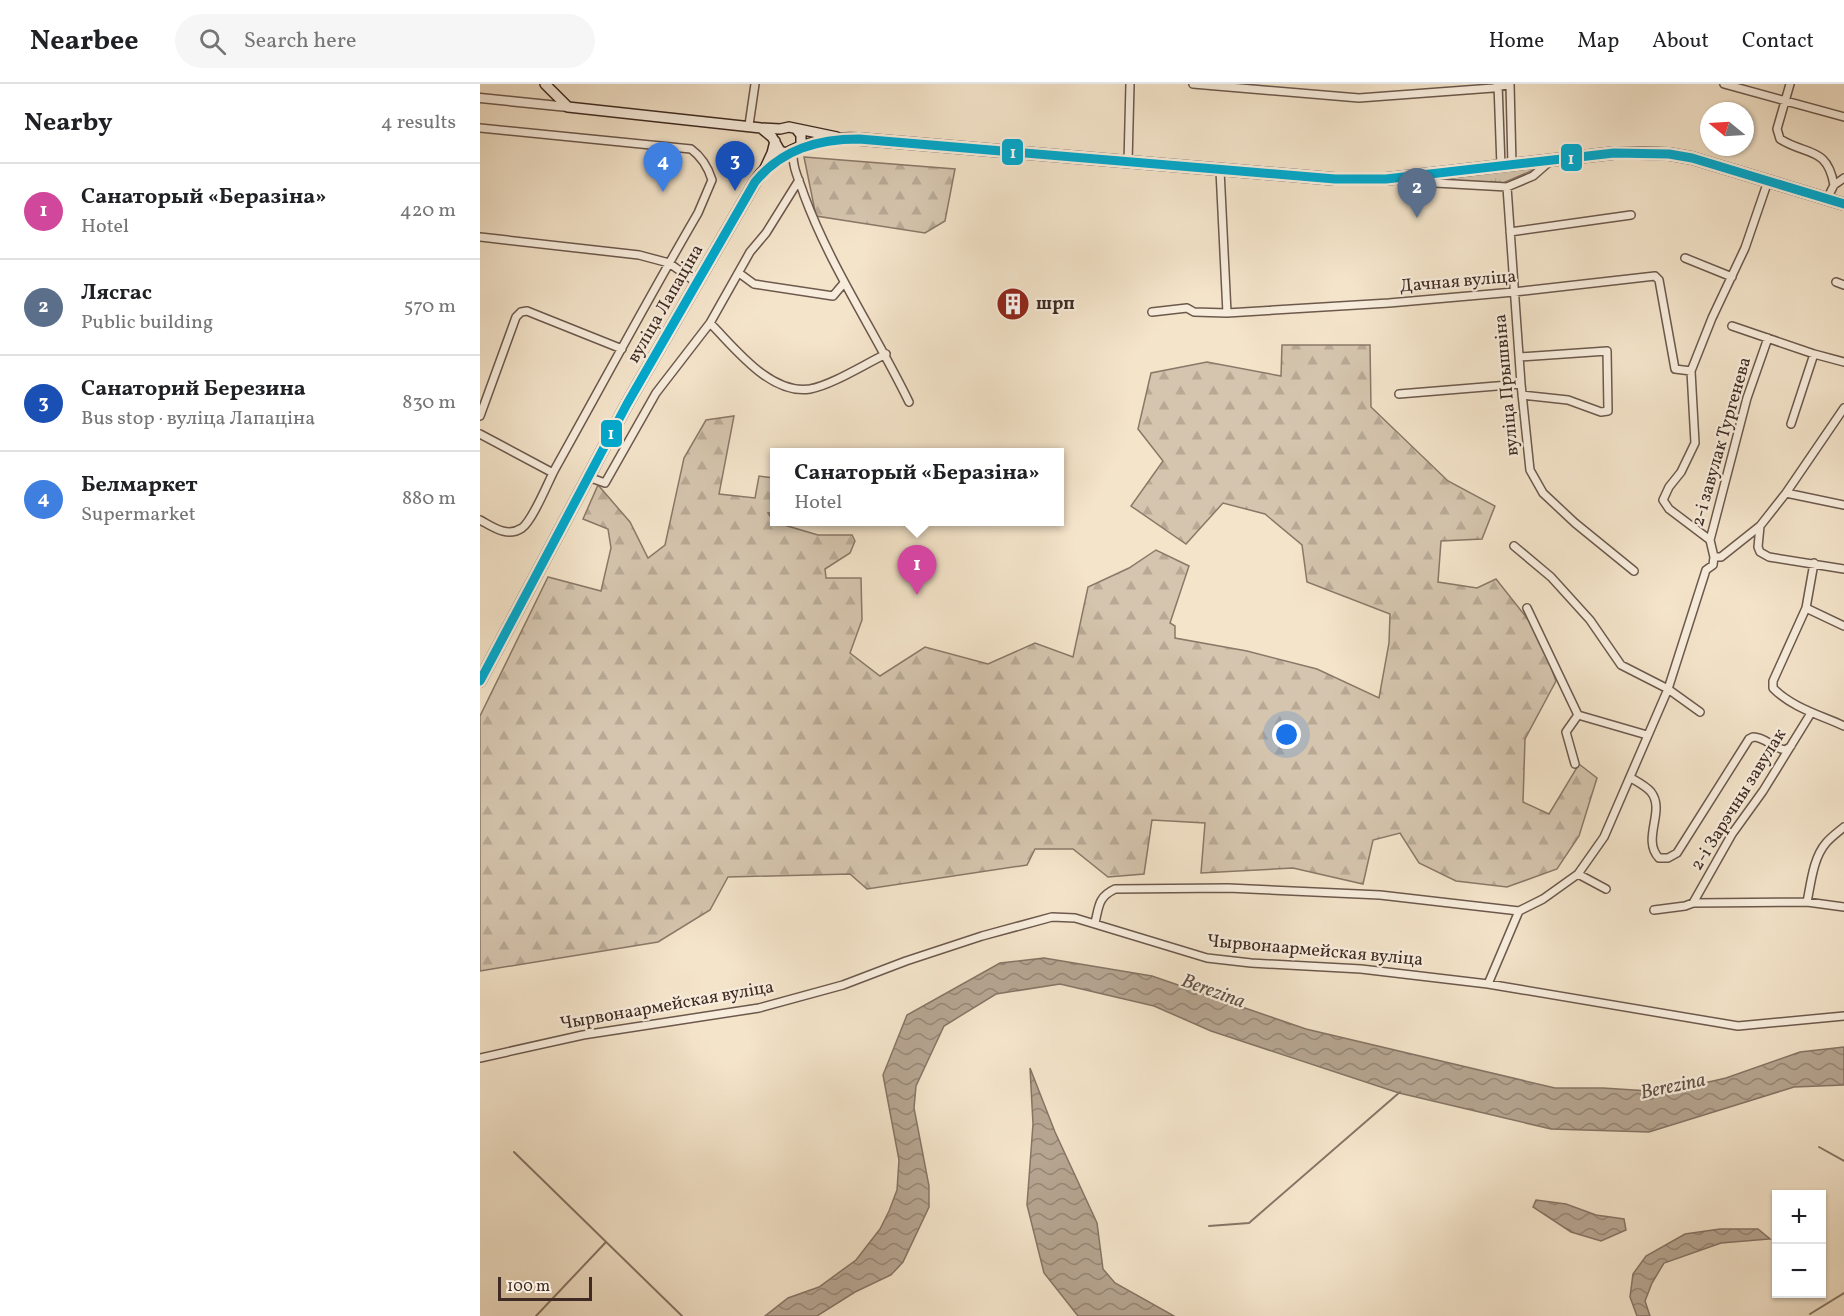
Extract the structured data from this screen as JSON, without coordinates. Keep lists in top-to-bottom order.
{
  "streets": {
    "main road": ["вуліца Лапаціна"],
    "street": [
      "Дачная вуліца",
      "вуліца Прышвіна",
      "2-і завулак Тургенева",
      "2-і Зарэчны завулак",
      "Чырвонаармейская вуліца"
    ]
  },
  "crossings": [
    ["Дачная вуліца", "вуліца Прышвіна"]
  ],
  "water": ["Berezina"],
  "places": {
    "building": ["шрп"]
  },
  "lines": ["transit line 1"],
  "scale_bar": "100 m",
  "north": "left",
  "page": {
    "header": "Nearbee",
    "search": "Search here",
    "nav": [
      "Home",
      "Map",
      "About",
      "Contact"
    ],
    "heading": ["Nearby", "4 results"],
    "pins": [
      "3",
      "4",
      "2",
      "1"
    ],
    "list": [
      {
        "mark": "1",
        "name": "Санаторый «Беразіна»",
        "note": "Hotel",
        "value": "420 m"
      },
      {
        "mark": "2",
        "name": "Лясгас",
        "note": "Public building",
        "value": "570 m"
      },
      {
        "mark": "3",
        "name": "Санаторий Березина",
        "note": "Bus stop · вуліца Лапаціна",
        "value": "830 m"
      },
      {
        "mark": "4",
        "name": "Белмаркет",
        "note": "Supermarket",
        "value": "880 m"
      }
    ],
    "popup": ["Санаторый «Беразіна»", "Hotel"],
    "map_buttons": ["+", "−"],
    "scale": "100 m"
  }
}
